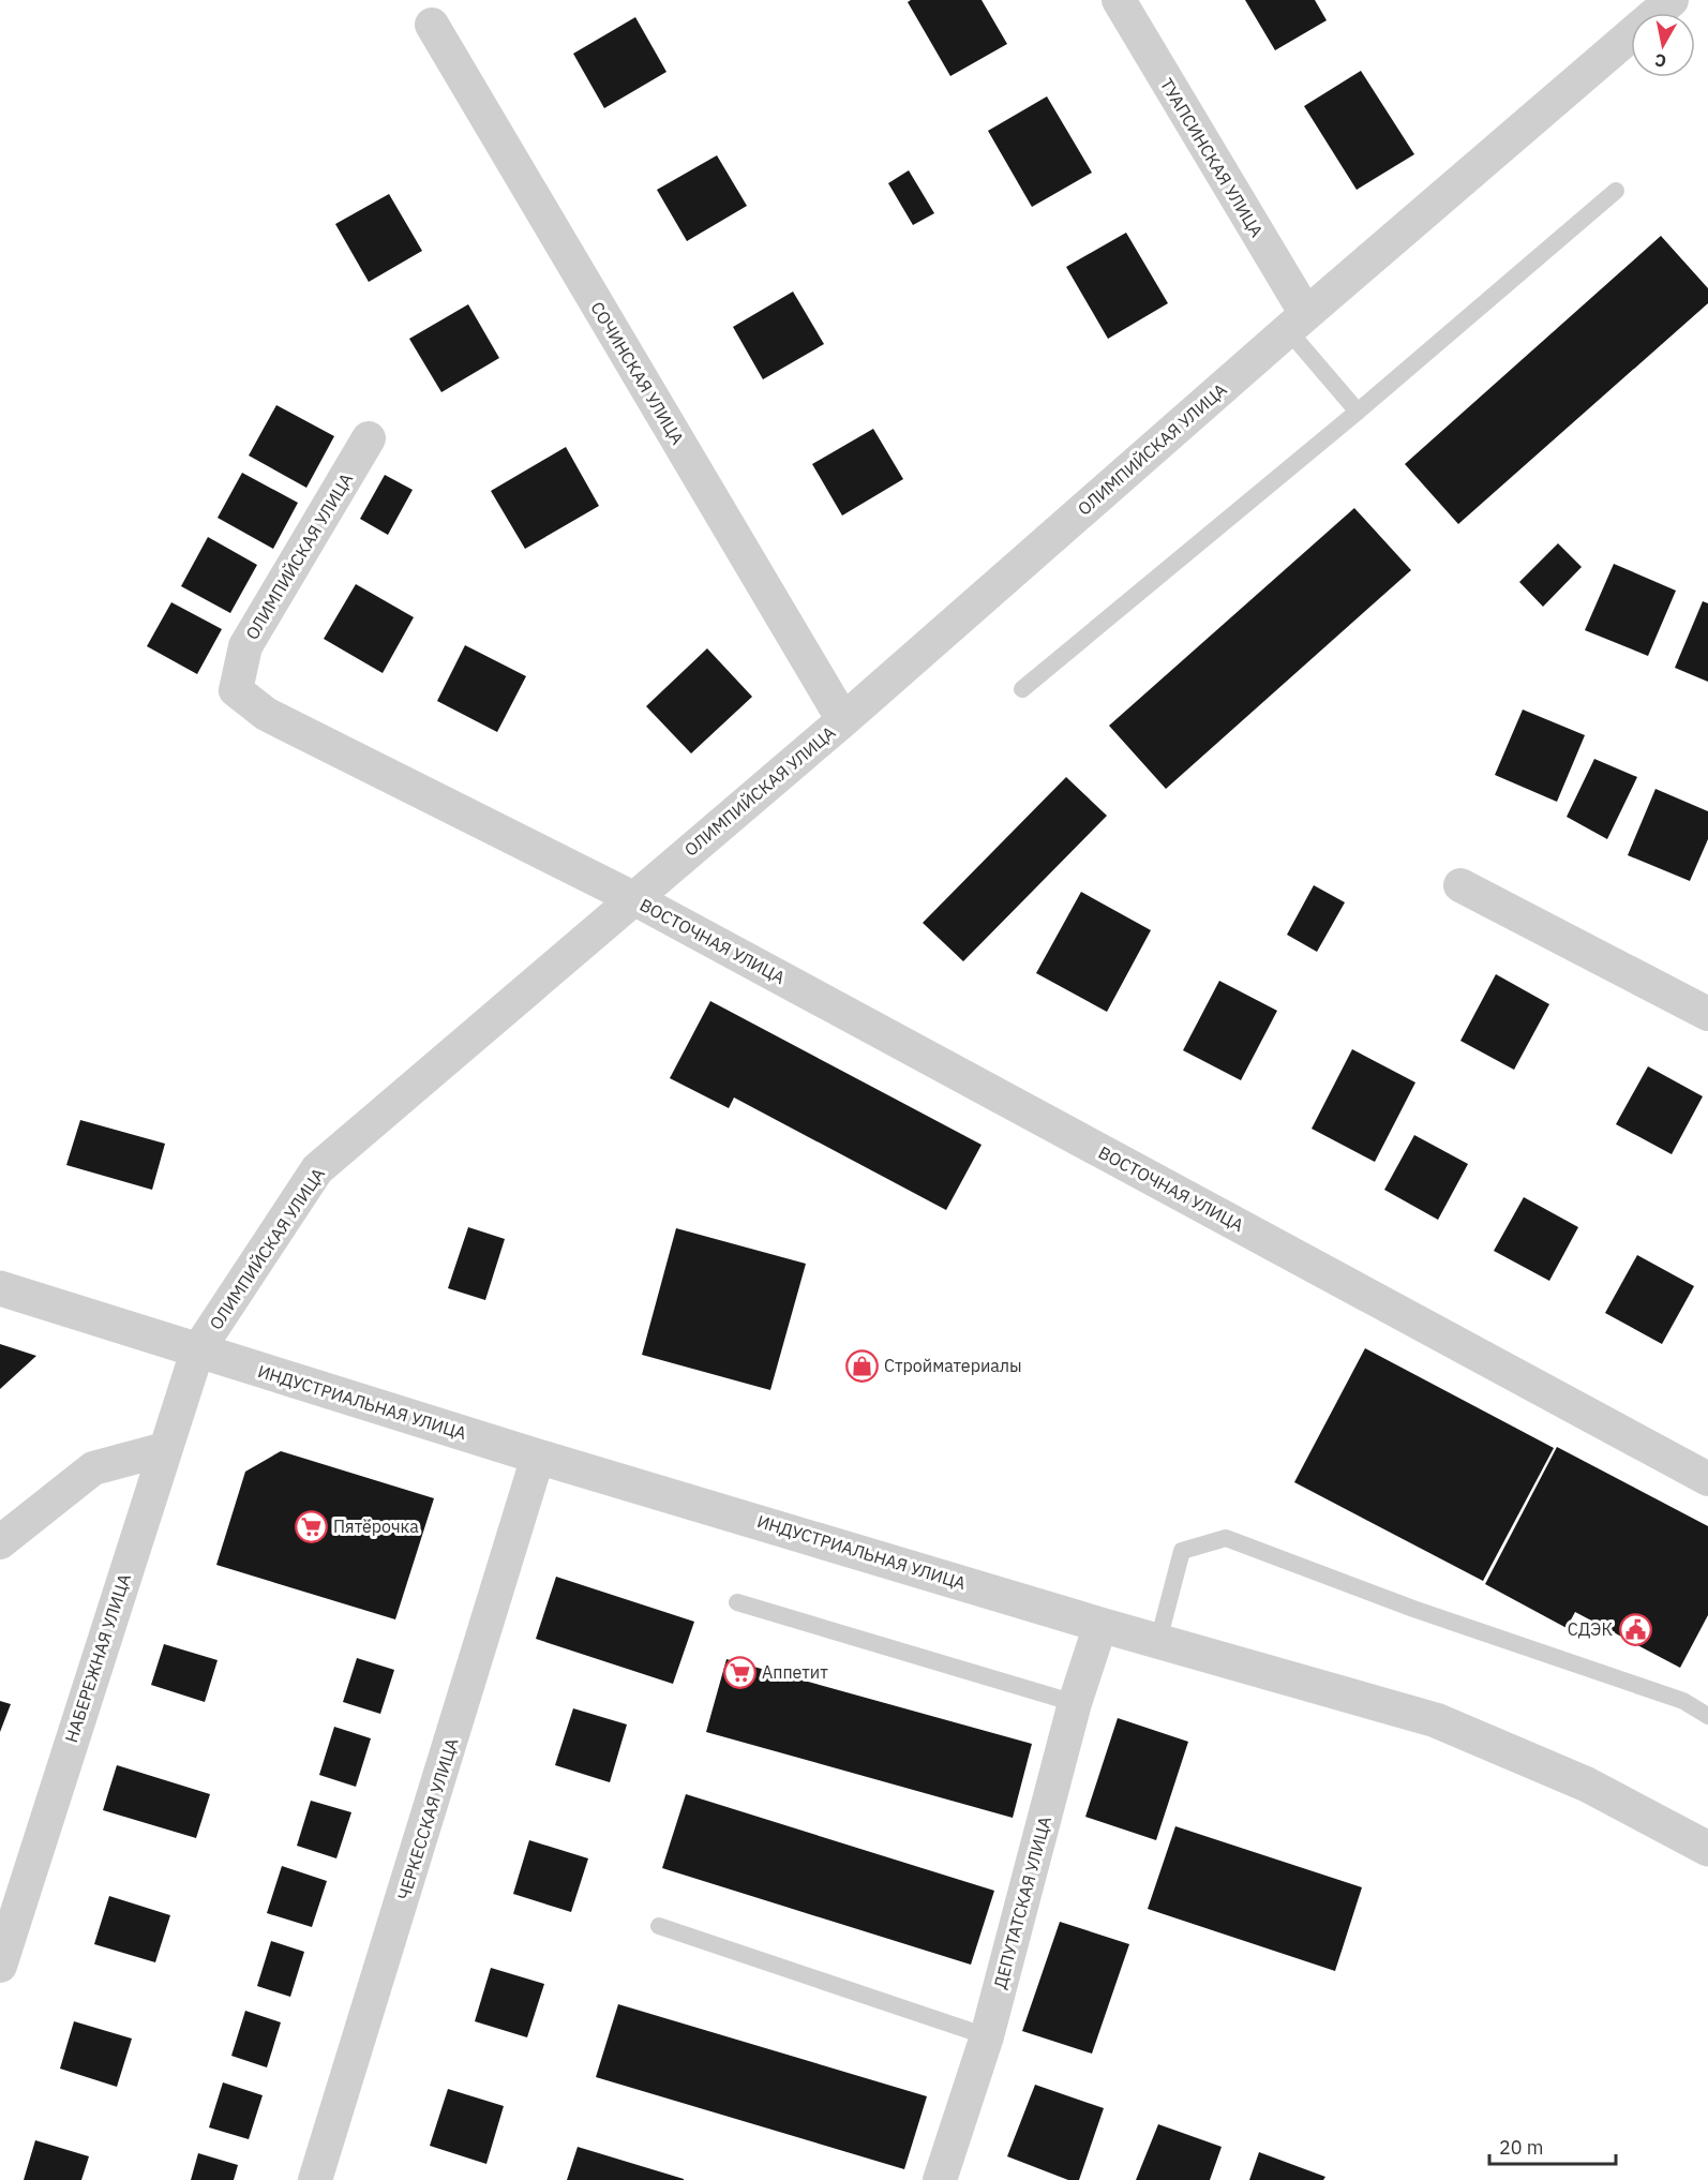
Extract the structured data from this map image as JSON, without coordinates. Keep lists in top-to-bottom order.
{
  "streets": {
    "street": [
      "ТУАПСИНСКАЯ УЛИЦА",
      "СОЧИНСКАЯ УЛИЦА",
      "ОЛИМПИЙСКАЯ УЛИЦА",
      "ВОСТОЧНАЯ УЛИЦА",
      "ИНДУСТРИАЛЬНАЯ УЛИЦА",
      "НАБЕРЕЖНАЯ УЛИЦА",
      "ЧЕРКЕССКАЯ УЛИЦА",
      "ДЕПУТАТСКАЯ УЛИЦА"
    ]
  },
  "crossings": [
    ["ТУАПСИНСКАЯ УЛИЦА", "ОЛИМПИЙСКАЯ УЛИЦА"],
    ["СОЧИНСКАЯ УЛИЦА", "ОЛИМПИЙСКАЯ УЛИЦА"],
    ["ОЛИМПИЙСКАЯ УЛИЦА", "ВОСТОЧНАЯ УЛИЦА"],
    ["ОЛИМПИЙСКАЯ УЛИЦА", "ИНДУСТРИАЛЬНАЯ УЛИЦА"],
    ["ОЛИМПИЙСКАЯ УЛИЦА", "НАБЕРЕЖНАЯ УЛИЦА"],
    ["ИНДУСТРИАЛЬНАЯ УЛИЦА", "НАБЕРЕЖНАЯ УЛИЦА"],
    ["ИНДУСТРИАЛЬНАЯ УЛИЦА", "ЧЕРКЕССКАЯ УЛИЦА"],
    ["ИНДУСТРИАЛЬНАЯ УЛИЦА", "ДЕПУТАТСКАЯ УЛИЦА"]
  ],
  "places": {
    "shop": ["Стройматериалы"],
    "supermarket": ["Пятёрочка", "Аппетит"],
    "public building": ["СДЭК"]
  },
  "scale_bar": "20 m",
  "north": "bottom"
}
